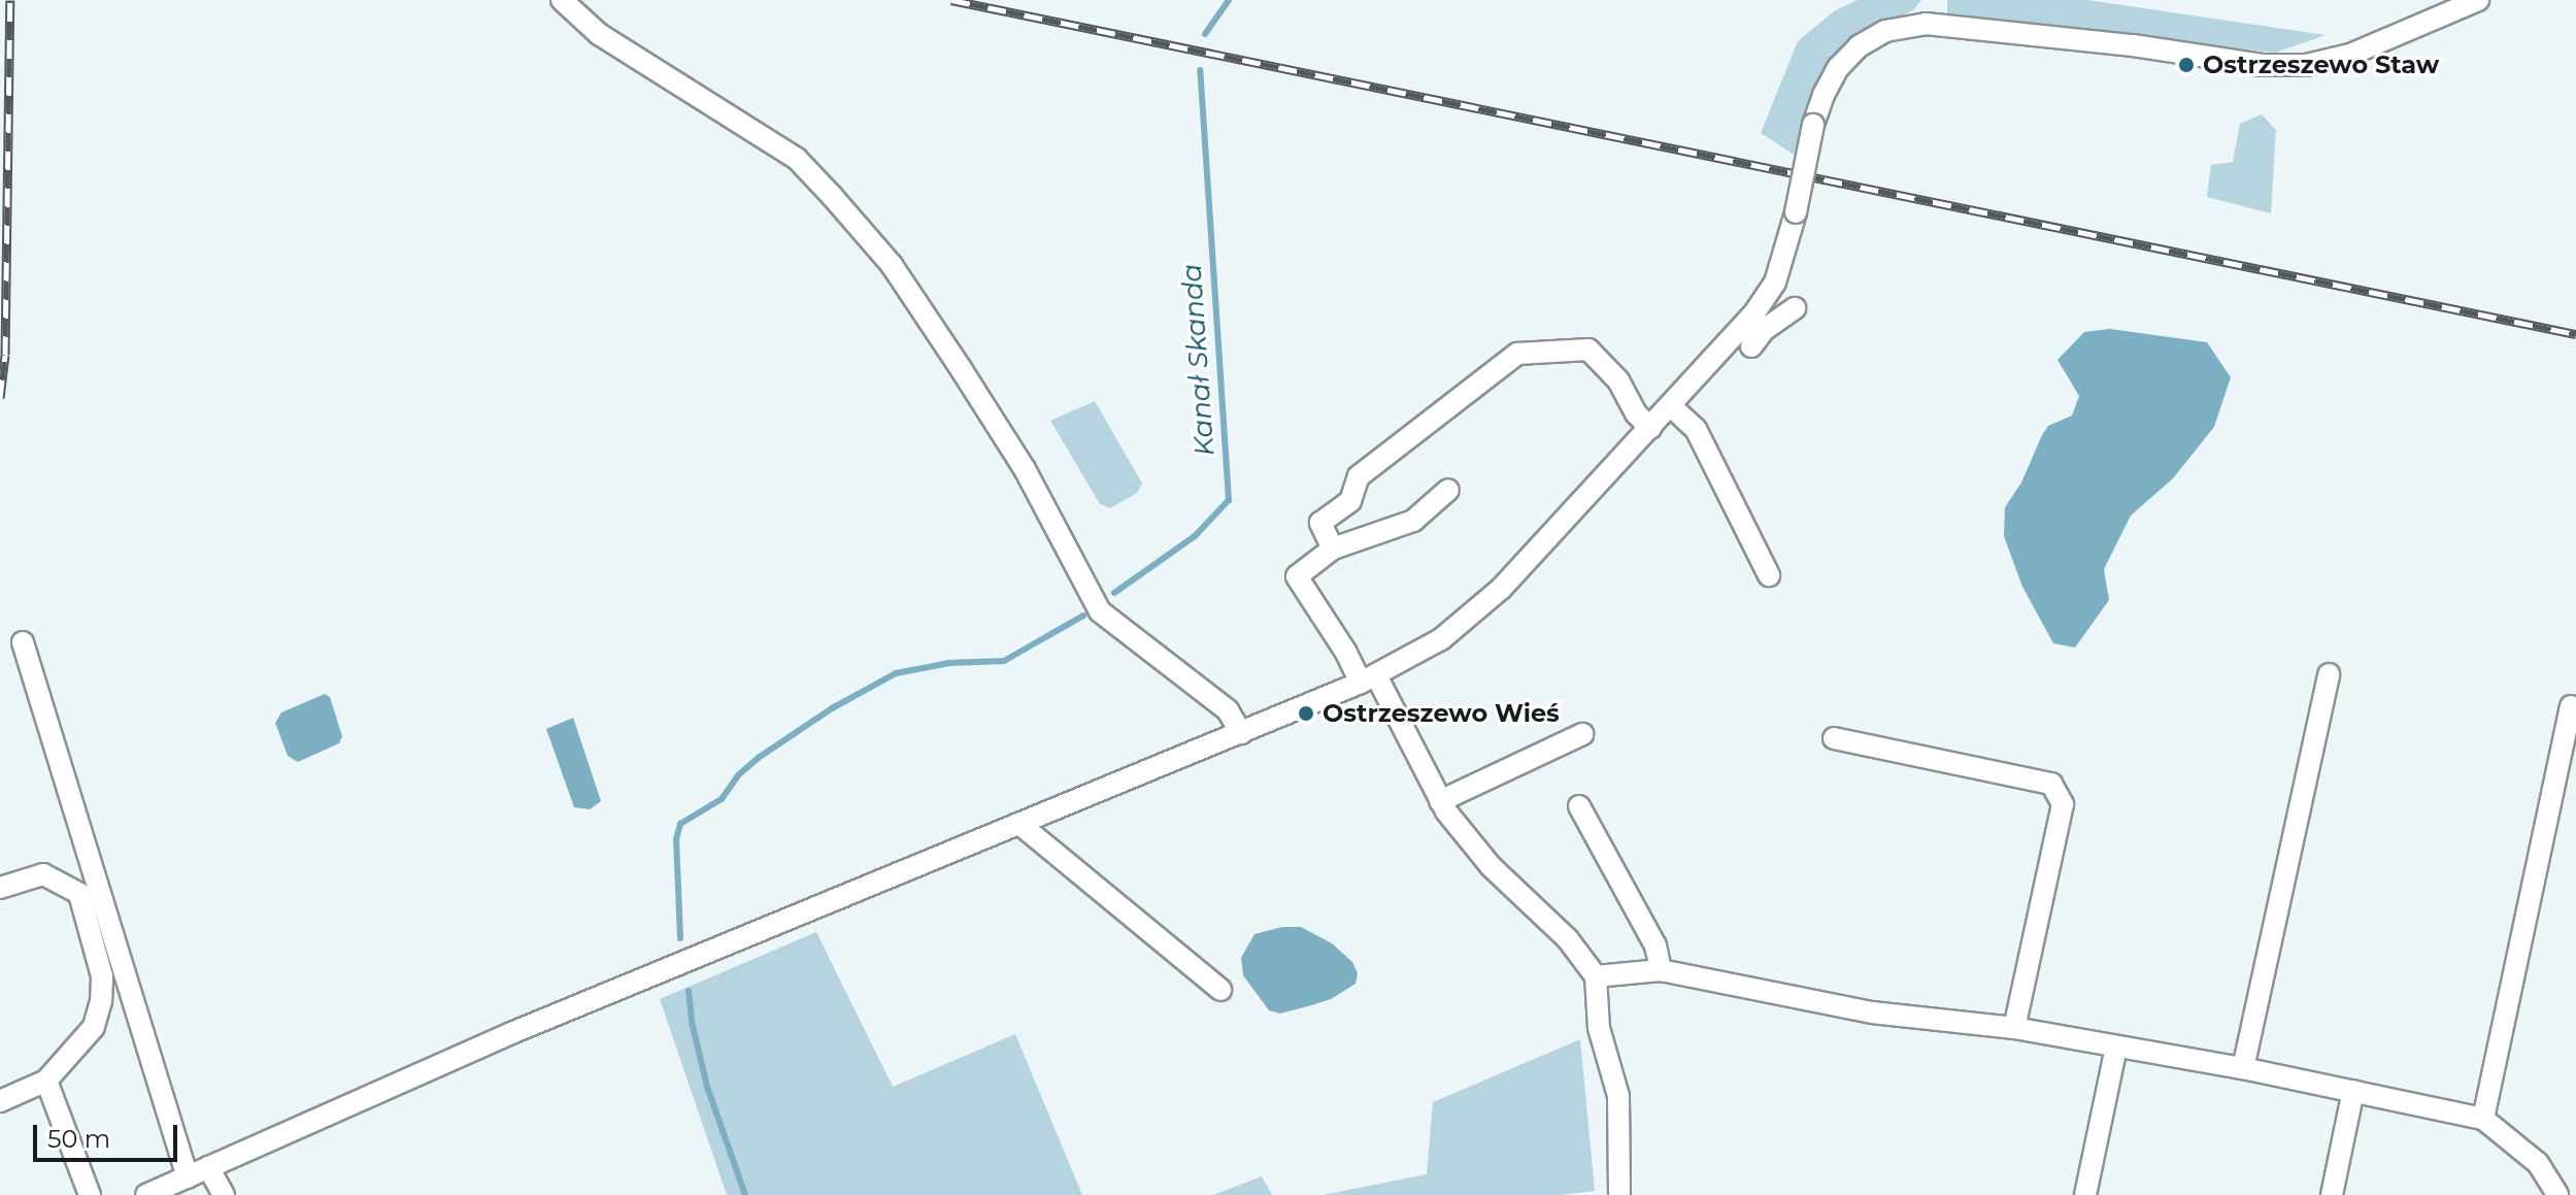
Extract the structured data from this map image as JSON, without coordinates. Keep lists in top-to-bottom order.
{
  "water": ["Kanał Skanda"],
  "places": ["Ostrzeszewo Staw", "Ostrzeszewo Wieś"],
  "scale_bar": "50 m"
}
